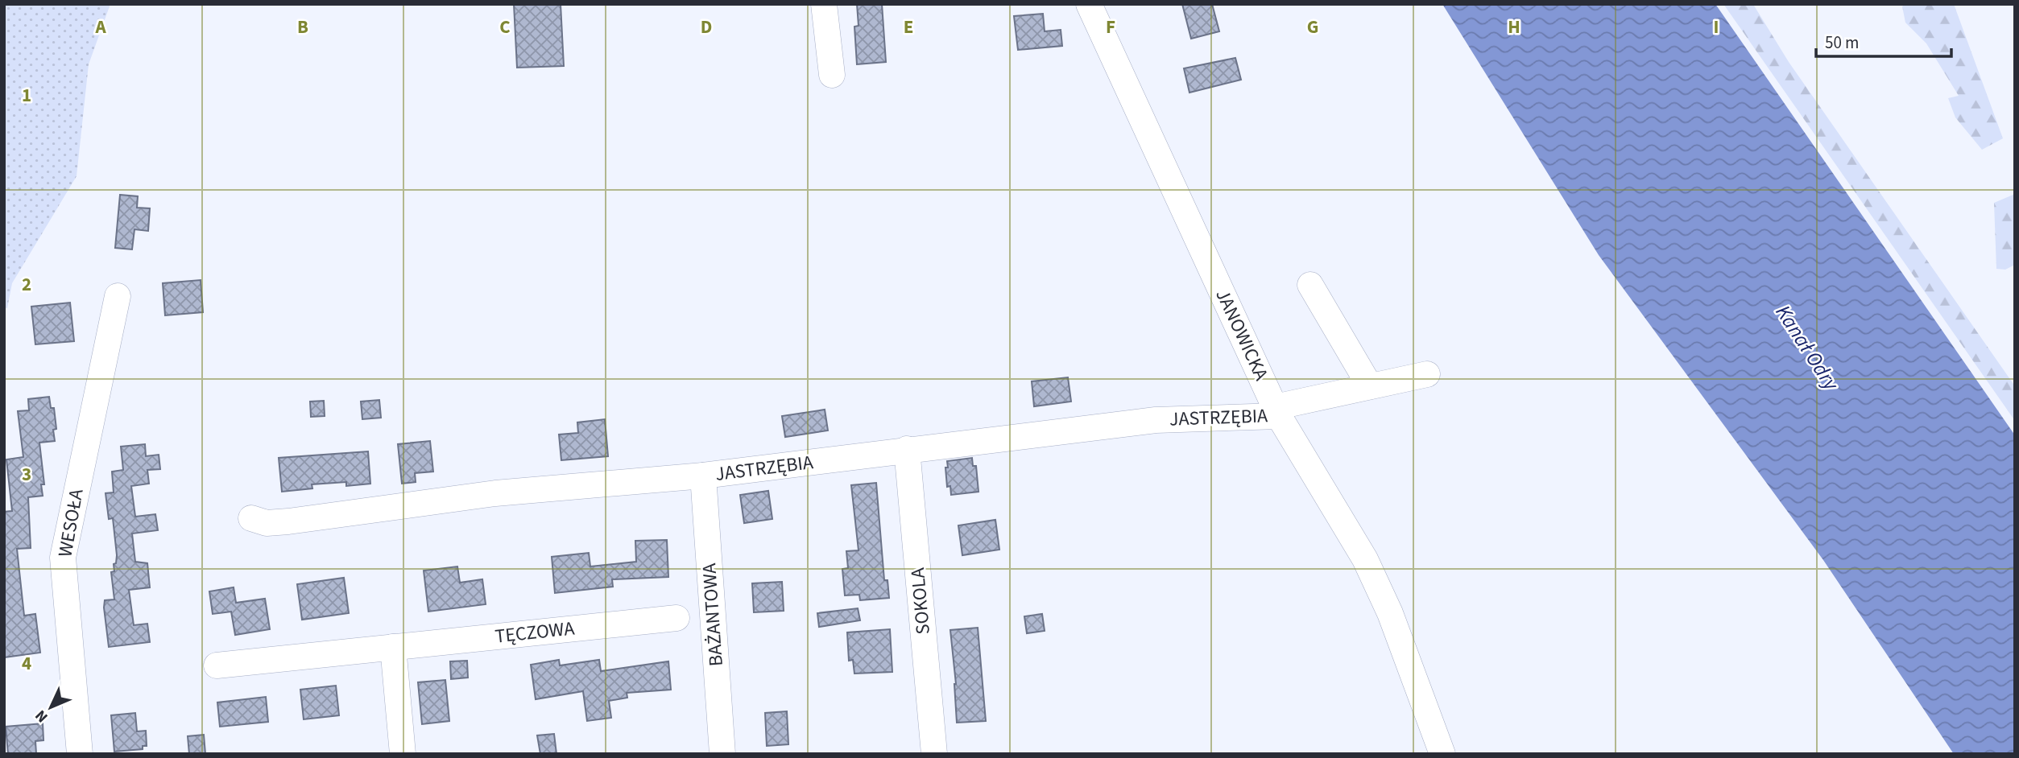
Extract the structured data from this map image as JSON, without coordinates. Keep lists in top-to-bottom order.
{
  "streets": {
    "street": [
      "JANOWICKA",
      "JASTRZĘBIA",
      "WESOŁA",
      "SOKOLA",
      "BAŻANTOWA",
      "TĘCZOWA"
    ]
  },
  "crossings": [
    ["JANOWICKA", "JASTRZĘBIA"],
    ["JASTRZĘBIA", "SOKOLA"],
    ["JASTRZĘBIA", "BAŻANTOWA"]
  ],
  "water": ["Kanał Odry"],
  "scale_bar": "50 m",
  "north": "bottom left",
  "grid": {
    "columns": [
      "A",
      "B",
      "C",
      "D",
      "E",
      "F",
      "G",
      "H",
      "I"
    ],
    "rows": [
      "1",
      "2",
      "3",
      "4"
    ]
  }
}
